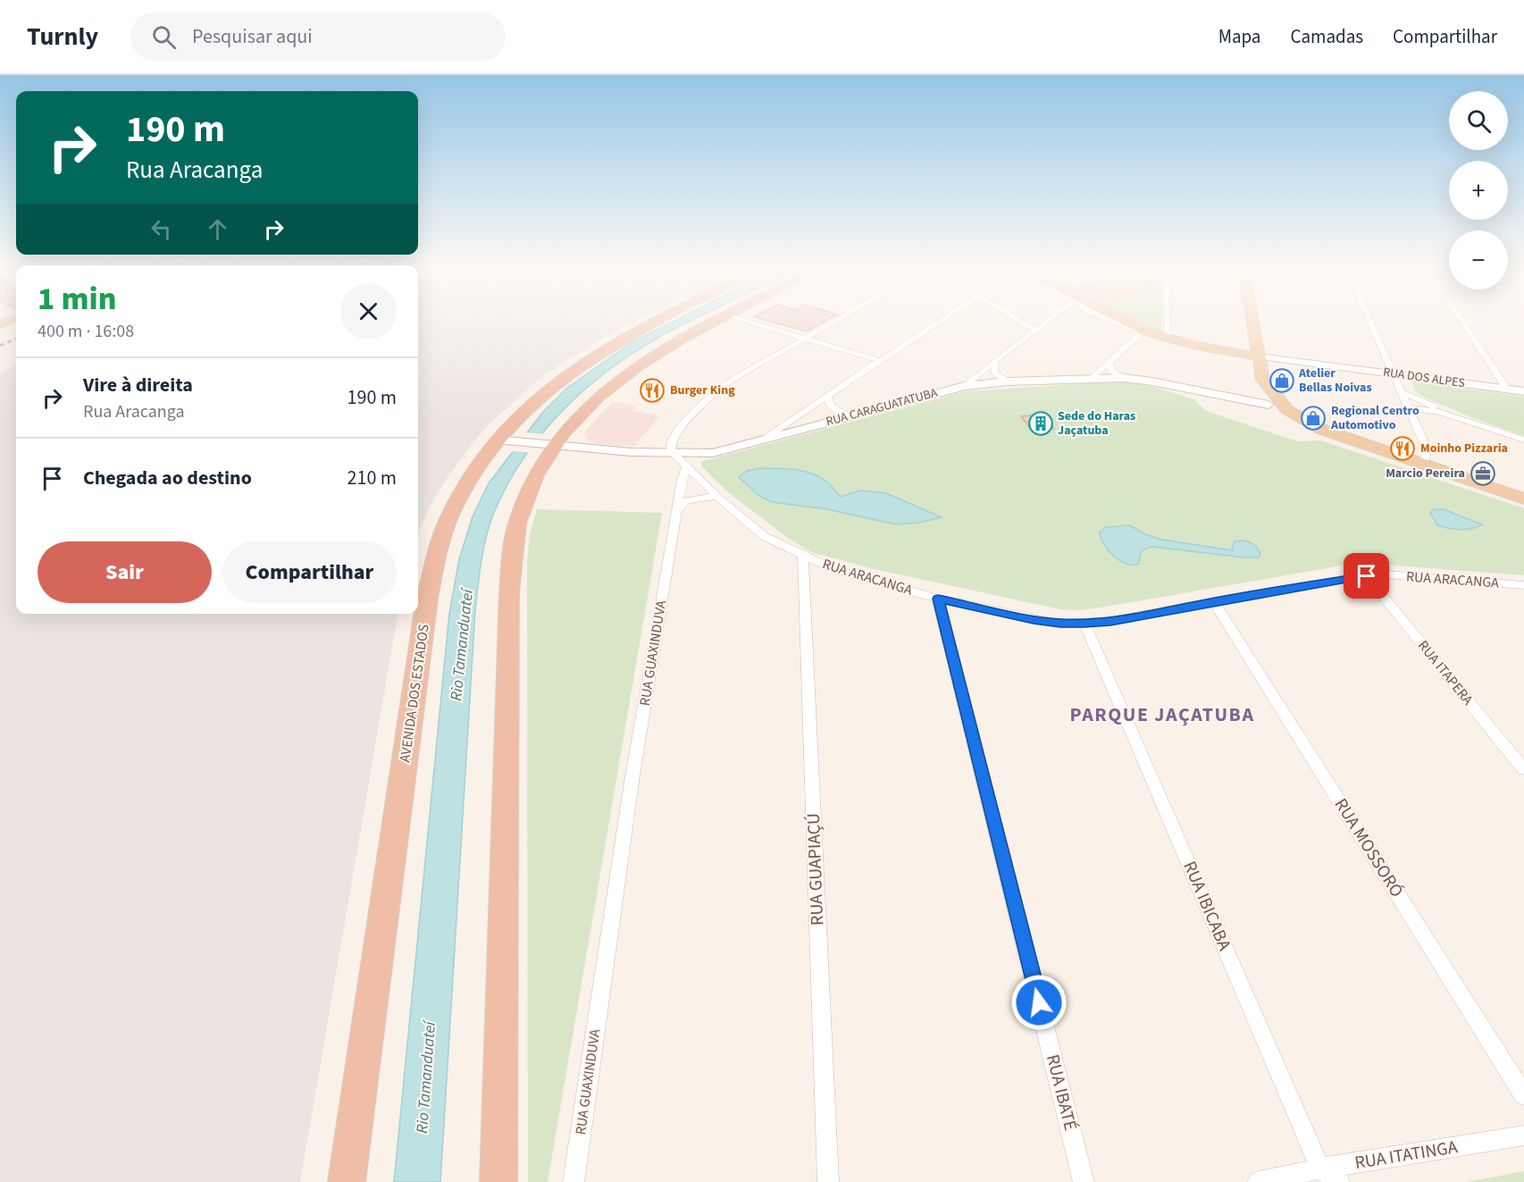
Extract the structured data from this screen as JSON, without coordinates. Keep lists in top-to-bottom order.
{
  "streets": {
    "highway": ["AVENIDA DOS ESTADOS"],
    "main road": ["RUA DOS ALPES"],
    "street": [
      "RUA CARAGUATATUBA",
      "RUA ARACANGA",
      "RUA GUAXINDUVA",
      "RUA ITAPERA",
      "RUA MOSSORÓ",
      "RUA GUAPIAÇÚ",
      "RUA IBICABA",
      "RUA IBATÉ",
      "RUA ITATINGA"
    ]
  },
  "crossings": [
    ["RUA CARAGUATATUBA", "AVENIDA DOS ESTADOS"],
    ["RUA ARACANGA", "RUA GUAXINDUVA"],
    ["RUA ARACANGA", "RUA ITAPERA"],
    ["RUA ARACANGA", "RUA MOSSORÓ"],
    ["RUA ARACANGA", "RUA GUAPIAÇÚ"],
    ["RUA ARACANGA", "RUA IBICABA"],
    ["RUA ARACANGA", "RUA IBATÉ"],
    ["RUA IBICABA", "RUA ITATINGA"]
  ],
  "districts": ["PARQUE JAÇATUBA"],
  "water": ["Rio Tamanduateí"],
  "places": {
    "shop": ["Atelier Bellas Noivas", "Regional Centro Automotivo"],
    "restaurant": ["Burger King", "Moinho Pizzaria"],
    "building": ["Sede do Haras Jaçatuba"],
    "office": ["Marcio Pereira"]
  },
  "page": {
    "header": "Turnly",
    "search": "Pesquisar aqui",
    "nav": ["Mapa", "Camadas", "Compartilhar"],
    "map_buttons": ["+", "−"],
    "turn": ["190 m", "Rua Aracanga"],
    "heading": ["1 min", "400 m · 16:08"],
    "list": [
      {
        "name": "Vire à direita",
        "note": "Rua Aracanga",
        "value": "190 m"
      },
      {
        "name": "Chegada ao destino",
        "value": "210 m"
      }
    ],
    "buttons": ["Sair", "Compartilhar"]
  }
}
